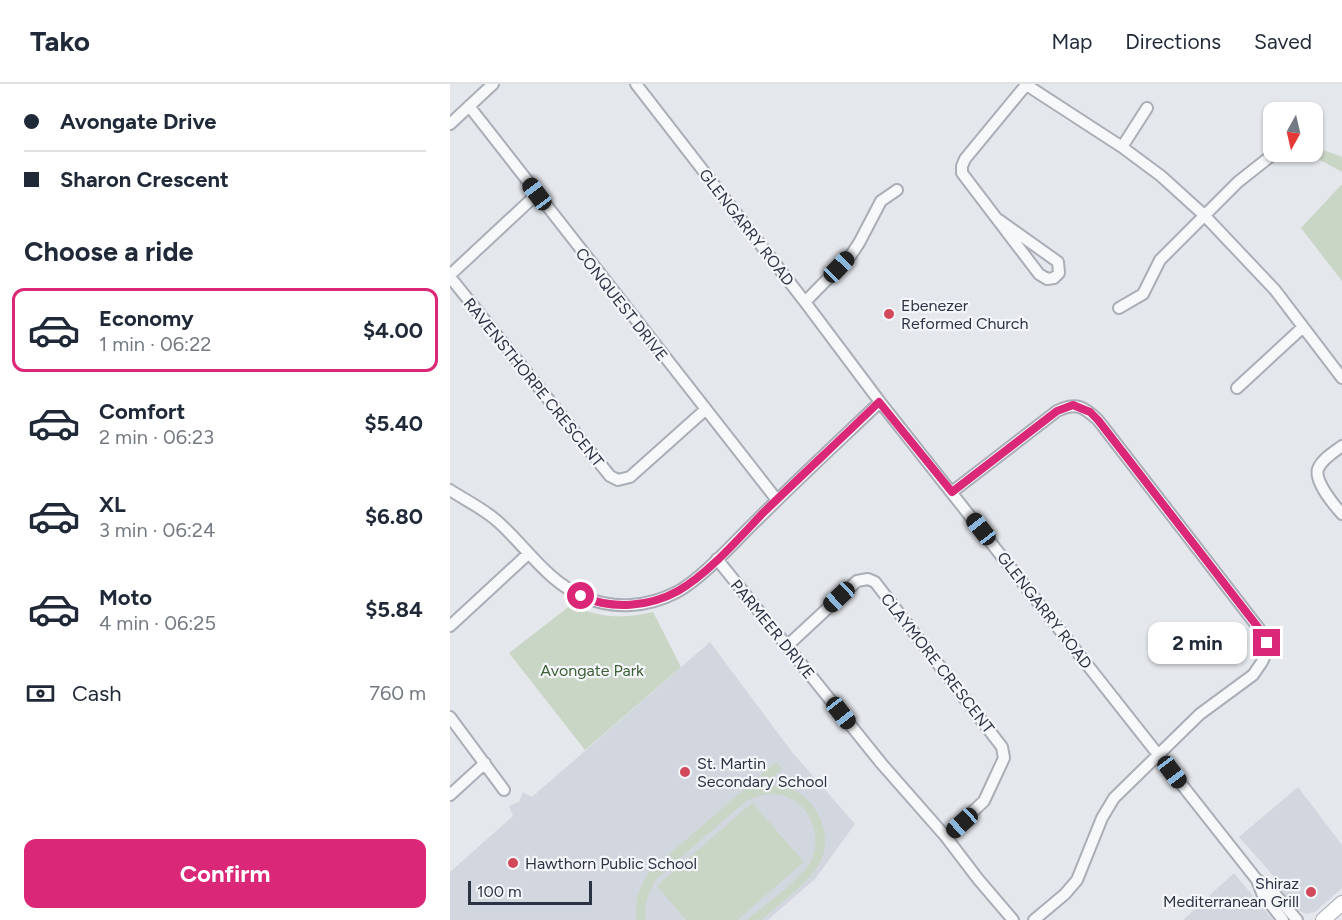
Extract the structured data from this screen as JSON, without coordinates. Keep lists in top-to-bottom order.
{
  "streets": {
    "street": [
      "GLENGARRY ROAD",
      "CONQUEST DRIVE",
      "RAVENSTHORPE CRESCENT",
      "PARMEER DRIVE",
      "CLAYMORE CRESCENT"
    ]
  },
  "crossings": [
    ["CONQUEST DRIVE", "RAVENSTHORPE CRESCENT"],
    ["PARMEER DRIVE", "CLAYMORE CRESCENT"]
  ],
  "parks": ["Avongate Park"],
  "places": [
    "Ebenezer Reformed Church",
    "St. Martin Secondary School",
    "Hawthorn Public School",
    "Shiraz Mediterranean Grill"
  ],
  "scale_bar": "100 m",
  "north": "bottom",
  "page": {
    "header": "Tako",
    "nav": ["Map", "Directions", "Saved"],
    "banner": ["Avongate Drive", "Sharon Crescent"],
    "heading": "Choose a ride",
    "list": [
      {
        "name": "Economy",
        "note": "1 min · 06:22",
        "value": "$4.00"
      },
      {
        "name": "Comfort",
        "note": "2 min · 06:23",
        "value": "$5.40"
      },
      {
        "name": "XL",
        "note": "3 min · 06:24",
        "value": "$6.80"
      },
      {
        "name": "Moto",
        "note": "4 min · 06:25",
        "value": "$5.84"
      }
    ],
    "bubble": "2 min",
    "pay": ["Cash", "760 m"],
    "buttons": "Confirm",
    "scale": "100 m"
  }
}
